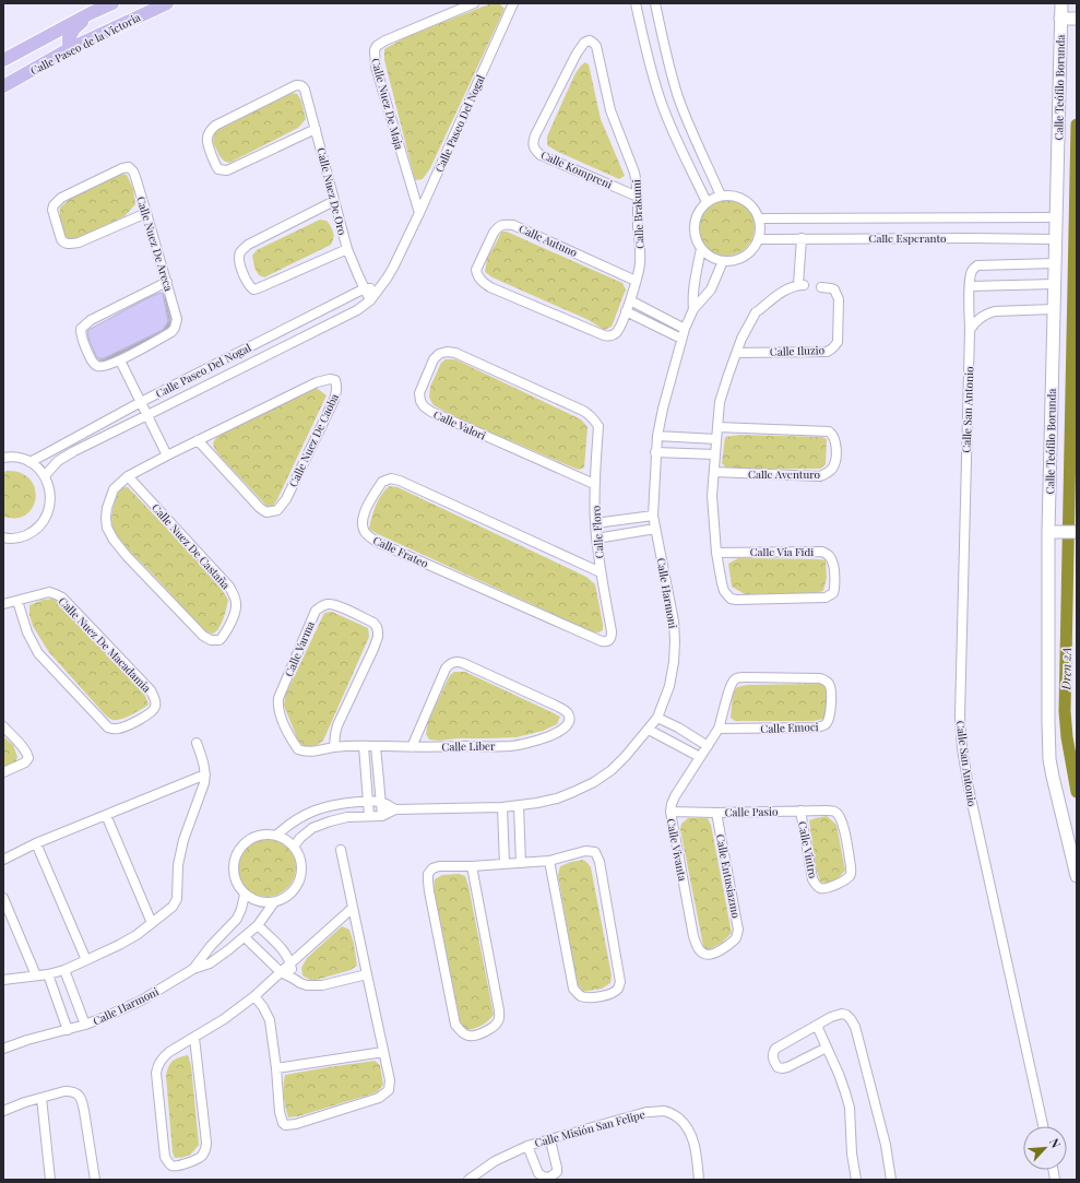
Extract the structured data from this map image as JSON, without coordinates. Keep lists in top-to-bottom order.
{
  "streets": {
    "main road": ["Calle Paseo de la Victoria", "Calle Teófilo Borunda"],
    "street": [
      "Calle Nuez De Maja",
      "Calle Paseo Del Nogal",
      "Calle Kompreni",
      "Calle Nuez De Oro",
      "Calle Brakumi",
      "Calle Esperanto",
      "Calle Autuno",
      "Calle Nuez De Areca",
      "Calle Iluzio",
      "Calle San Antonio",
      "Calle Valori",
      "Calle Nuez De Caoba",
      "Calle Aventuro",
      "Calle Floro",
      "Calle Nuez De Castaña",
      "Calle Frateo",
      "Calle Vía Fidi",
      "Calle Harmoni",
      "Calle Nuez De Macadamia",
      "Calle Varma",
      "Calle Emoci",
      "Calle Liber",
      "Calle Pasio",
      "Calle Vivanta",
      "Calle Vintro",
      "Calle Entusiazmo",
      "Calle Misión San Felipe"
    ]
  },
  "crossings": [
    ["Calle Teófilo Borunda", "Calle Esperanto"],
    ["Calle Teófilo Borunda", "Calle San Antonio"],
    ["Calle Nuez De Maja", "Calle Paseo Del Nogal"],
    ["Calle Paseo Del Nogal", "Calle Nuez De Oro"],
    ["Calle Kompreni", "Calle Brakumi"],
    ["Calle Brakumi", "Calle Autuno"],
    ["Calle Esperanto", "Calle Harmoni"],
    ["Calle Valori", "Calle Floro"],
    ["Calle Nuez De Caoba", "Calle Nuez De Castaña"],
    ["Calle Floro", "Calle Frateo"],
    ["Calle Varma", "Calle Liber"],
    ["Calle Emoci", "Calle Vivanta"],
    ["Calle Pasio", "Calle Vivanta"],
    ["Calle Pasio", "Calle Vintro"],
    ["Calle Pasio", "Calle Entusiazmo"],
    ["Calle Vivanta", "Calle Entusiazmo"]
  ],
  "water": ["Dren 2A"],
  "north": "top right"
}
